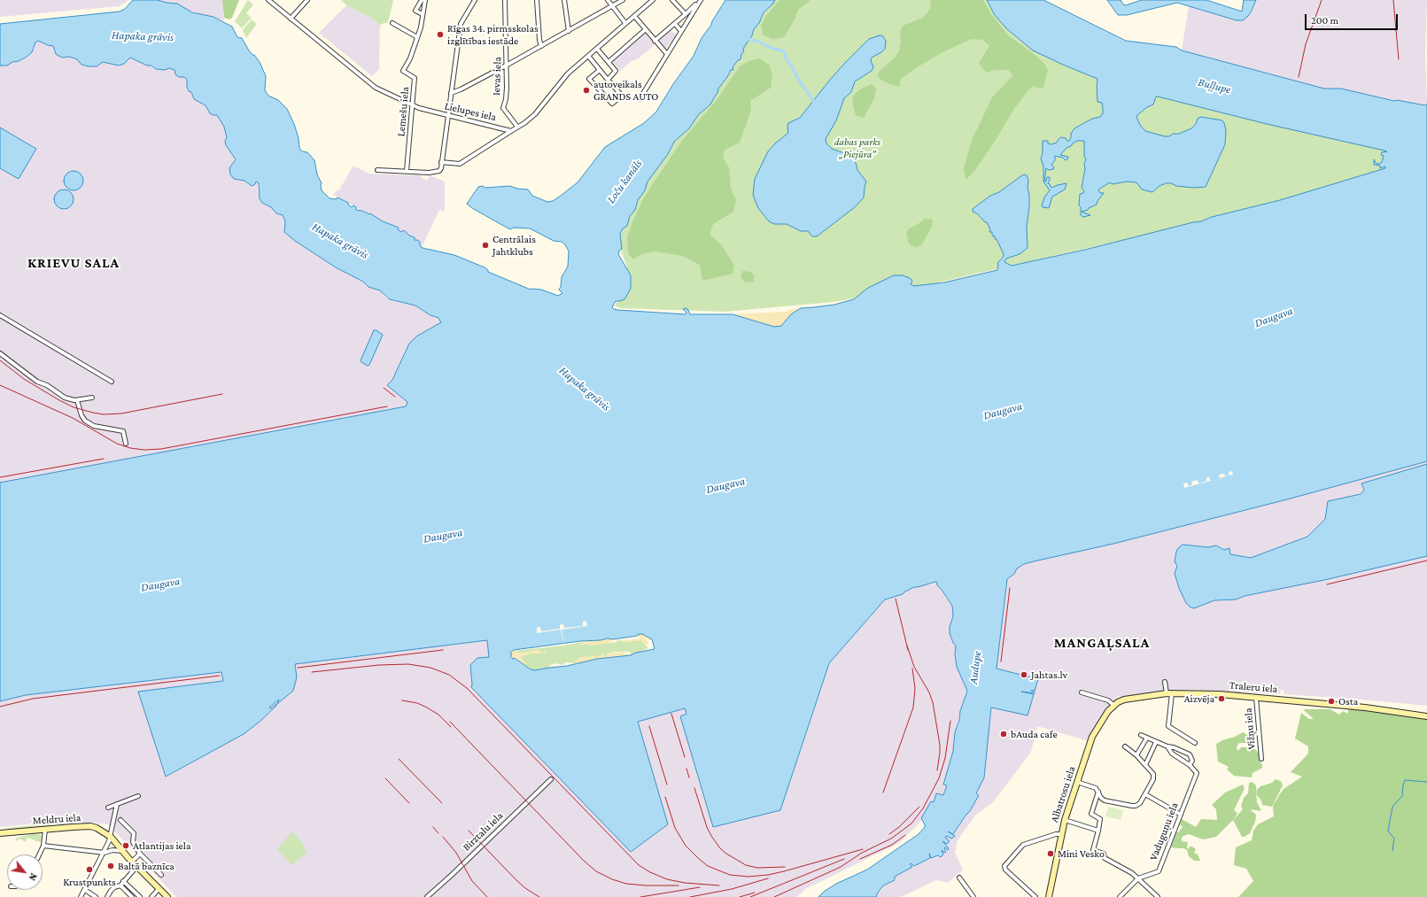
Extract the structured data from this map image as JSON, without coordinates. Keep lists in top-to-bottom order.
{
  "streets": {
    "main road": ["Traleru iela", "Albatrosu iela", "Meldru iela"],
    "street": [
      "Ievas iela",
      "Lemešu iela",
      "Lielupes iela",
      "Vižņu iela",
      "Birztalu iela",
      "Vaduguņu iela"
    ]
  },
  "crossings": [
    ["Lemešu iela", "Lielupes iela"],
    ["Traleru iela", "Vižņu iela"],
    ["Traleru iela", "Albatrosu iela"]
  ],
  "districts": ["KRIEVU SALA", "MANGAĻSALA"],
  "water": [
    "Hapaka grāvis",
    "Buļļupe",
    "Loču kanāls",
    "Daugava",
    "Audupe"
  ],
  "parks": ["dabas parks „Piejūra”"],
  "places": [
    "Rīgas 34. pirmsskolas izglītības iestāde",
    "autoveikals GRANDS AUTO",
    "Centrālais Jahtklubs",
    "Jahtas.lv",
    "Aizvēja",
    "Osta",
    "bAuda cafe",
    "Atlantijas iela",
    "Mini Vesko",
    "Baltā baznīca",
    "Krustpunkts"
  ],
  "scale_bar": "200 m",
  "north": "bottom right"
}
